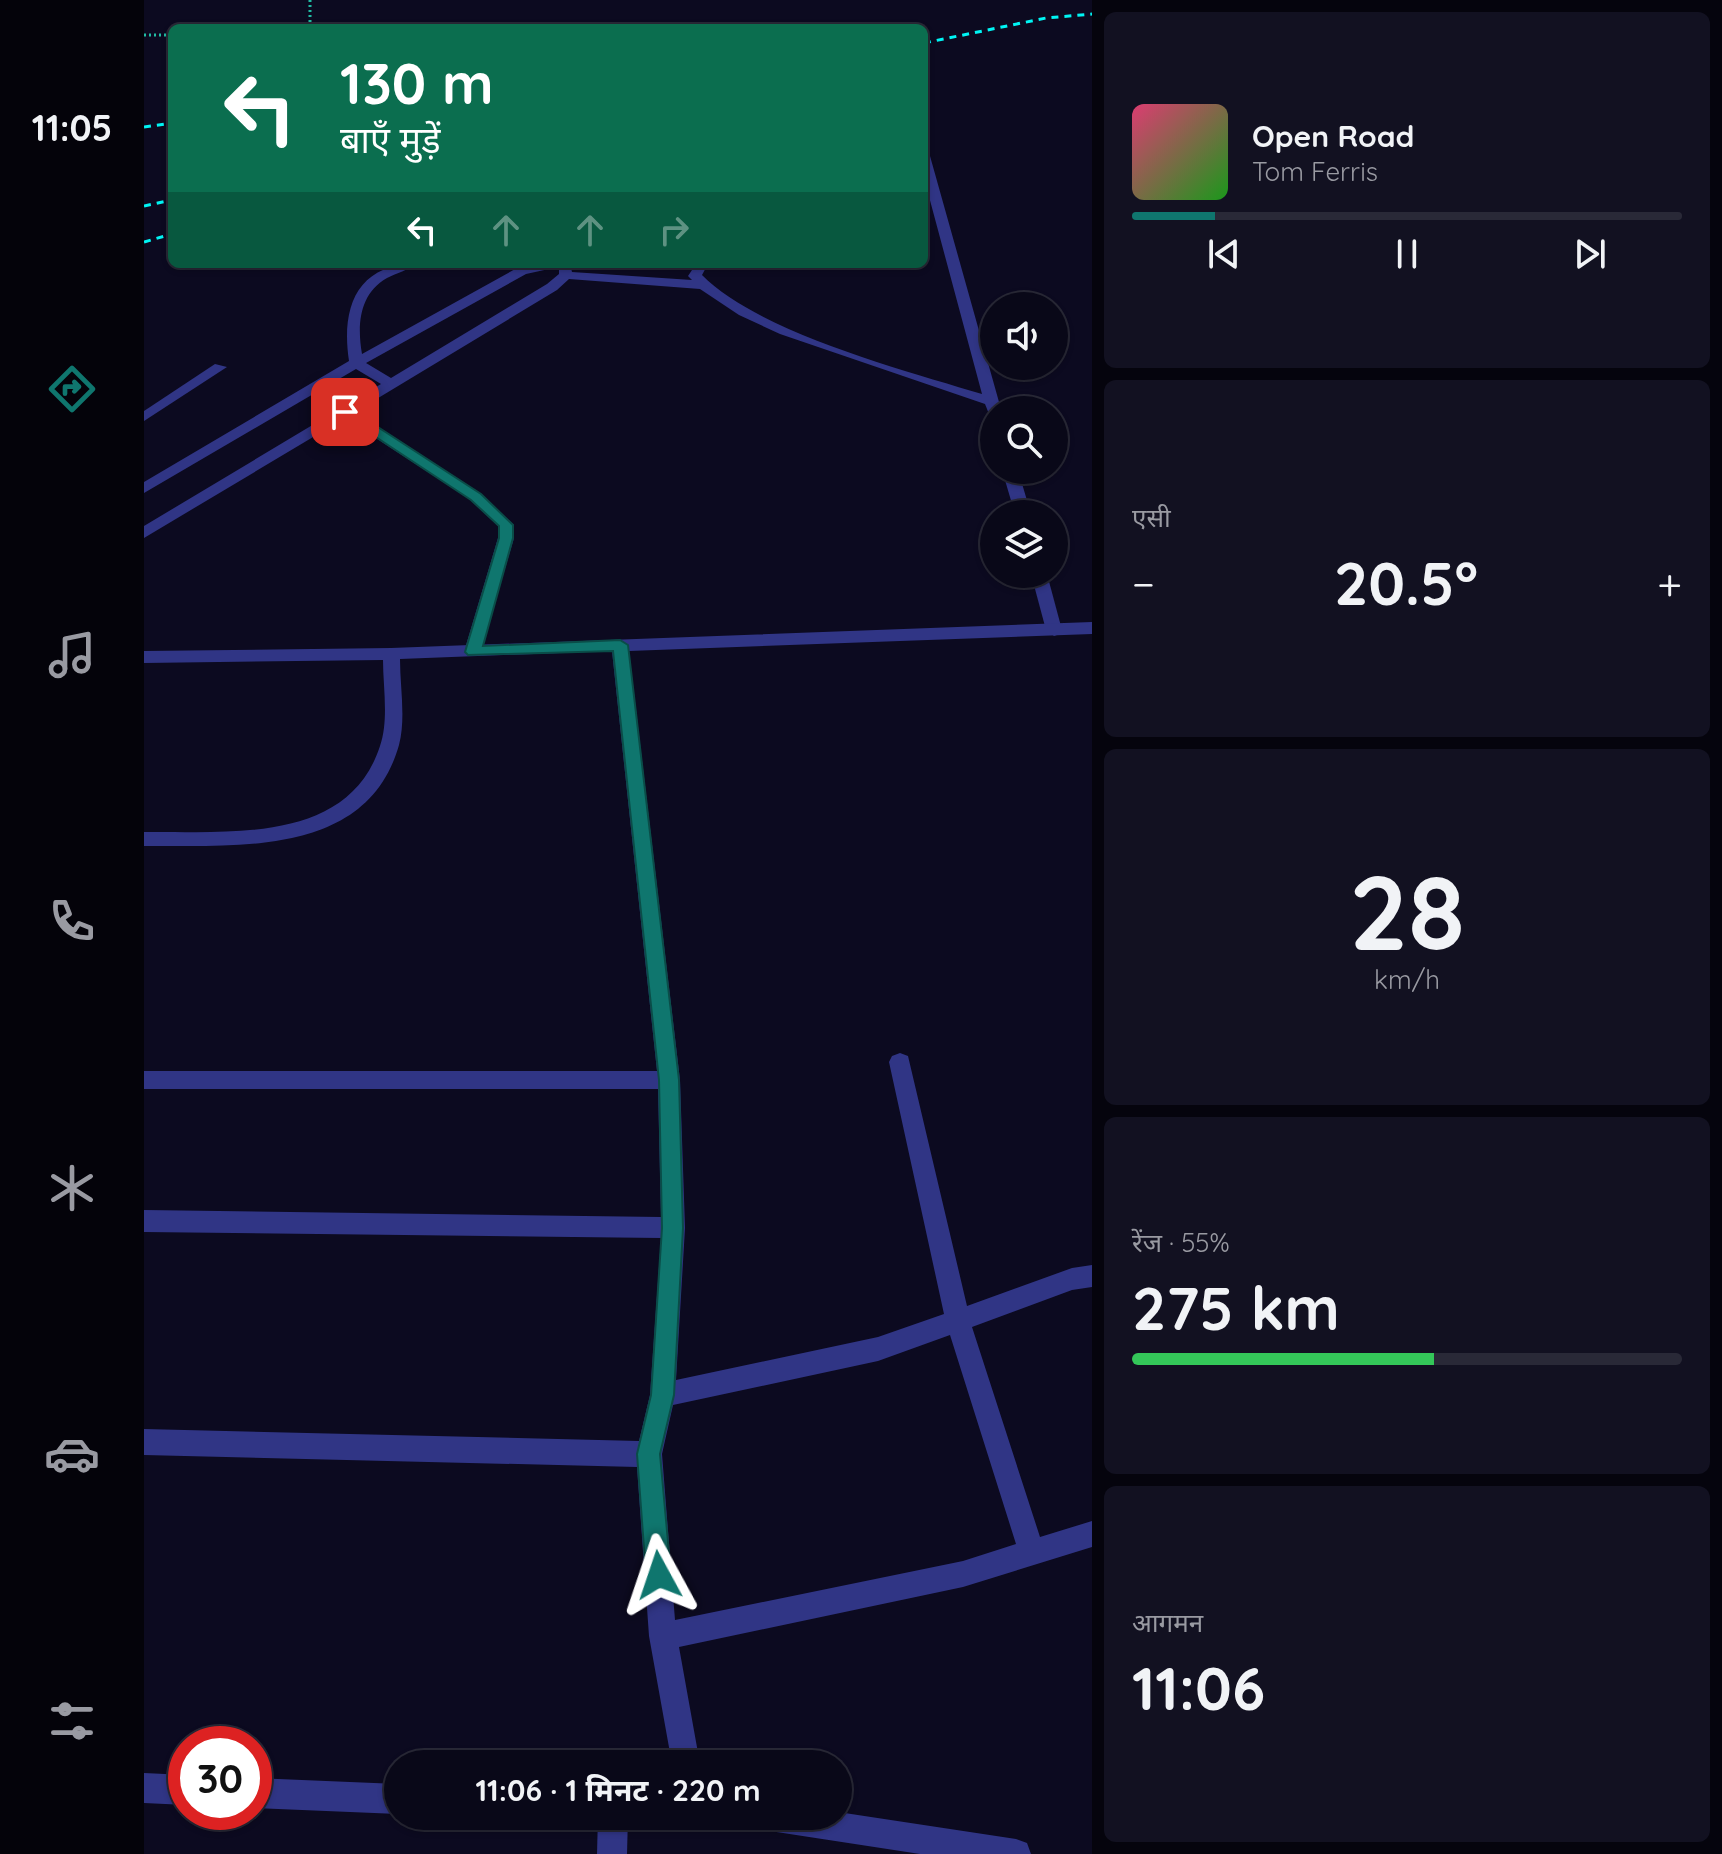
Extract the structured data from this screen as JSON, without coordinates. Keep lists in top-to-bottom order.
{
  "page": {
    "tabs": "11:05",
    "turn": ["130 m", "बाएँ मुड़ें"],
    "song": ["Open Road", "Tom Ferris"],
    "tile": [
      "एसी",
      ["28", "km/h"],
      ["रेंज · 55%", "275 km"],
      ["आगमन", "11:06"]
    ],
    "heat": ["−", "20.5°", "+"],
    "limit": "30",
    "trip": "11:06 · 1 मिनट · 220 m"
  }
}
